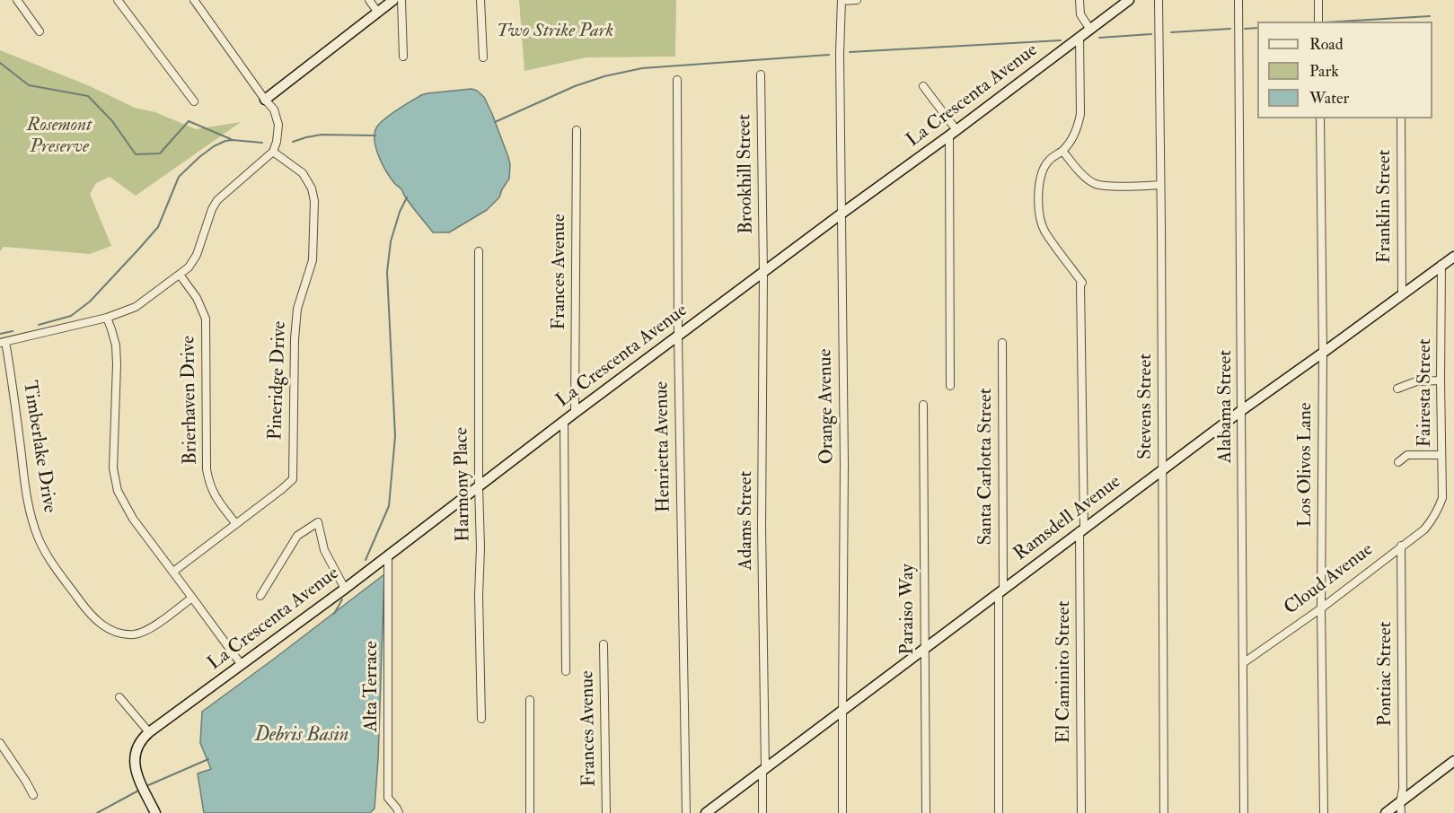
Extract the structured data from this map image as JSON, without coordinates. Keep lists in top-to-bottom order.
{
  "streets": {
    "street": [
      "La Crescenta Avenue",
      "Brookhill Street",
      "Franklin Street",
      "Frances Avenue",
      "Pineridge Drive",
      "Fairesta Street",
      "Brierhaven Drive",
      "Orange Avenue",
      "Stevens Street",
      "Alabama Street",
      "Timberlake Drive",
      "Henrietta Avenue",
      "Los Olivos Lane",
      "Santa Carlotta Street",
      "Harmony Place",
      "Ramsdell Avenue",
      "Adams Street",
      "Cloud Avenue",
      "Paraiso Way",
      "El Caminito Street",
      "Pontiac Street",
      "Alta Terrace"
    ]
  },
  "crossings": [
    ["La Crescenta Avenue", "Brookhill Street"],
    ["La Crescenta Avenue", "Frances Avenue"],
    ["La Crescenta Avenue", "Orange Avenue"],
    ["La Crescenta Avenue", "Henrietta Avenue"],
    ["La Crescenta Avenue", "Harmony Place"],
    ["La Crescenta Avenue", "Adams Street"],
    ["La Crescenta Avenue", "El Caminito Street"],
    ["La Crescenta Avenue", "Alta Terrace"],
    ["Brookhill Street", "Adams Street"],
    ["Franklin Street", "Ramsdell Avenue"],
    ["Pineridge Drive", "Brierhaven Drive"],
    ["Fairesta Street", "Ramsdell Avenue"],
    ["Fairesta Street", "Cloud Avenue"],
    ["Orange Avenue", "Ramsdell Avenue"],
    ["Stevens Street", "Ramsdell Avenue"],
    ["Alabama Street", "Ramsdell Avenue"],
    ["Alabama Street", "Cloud Avenue"],
    ["Los Olivos Lane", "Ramsdell Avenue"],
    ["Los Olivos Lane", "Cloud Avenue"],
    ["Santa Carlotta Street", "Ramsdell Avenue"],
    ["Ramsdell Avenue", "Adams Street"],
    ["Ramsdell Avenue", "Paraiso Way"],
    ["Ramsdell Avenue", "El Caminito Street"],
    ["Cloud Avenue", "Pontiac Street"]
  ],
  "water": ["Debris Basin"],
  "parks": ["Two Strike Park", "Rosemont Preserve"],
  "legend": ["Road", "Park", "Water"]
}
